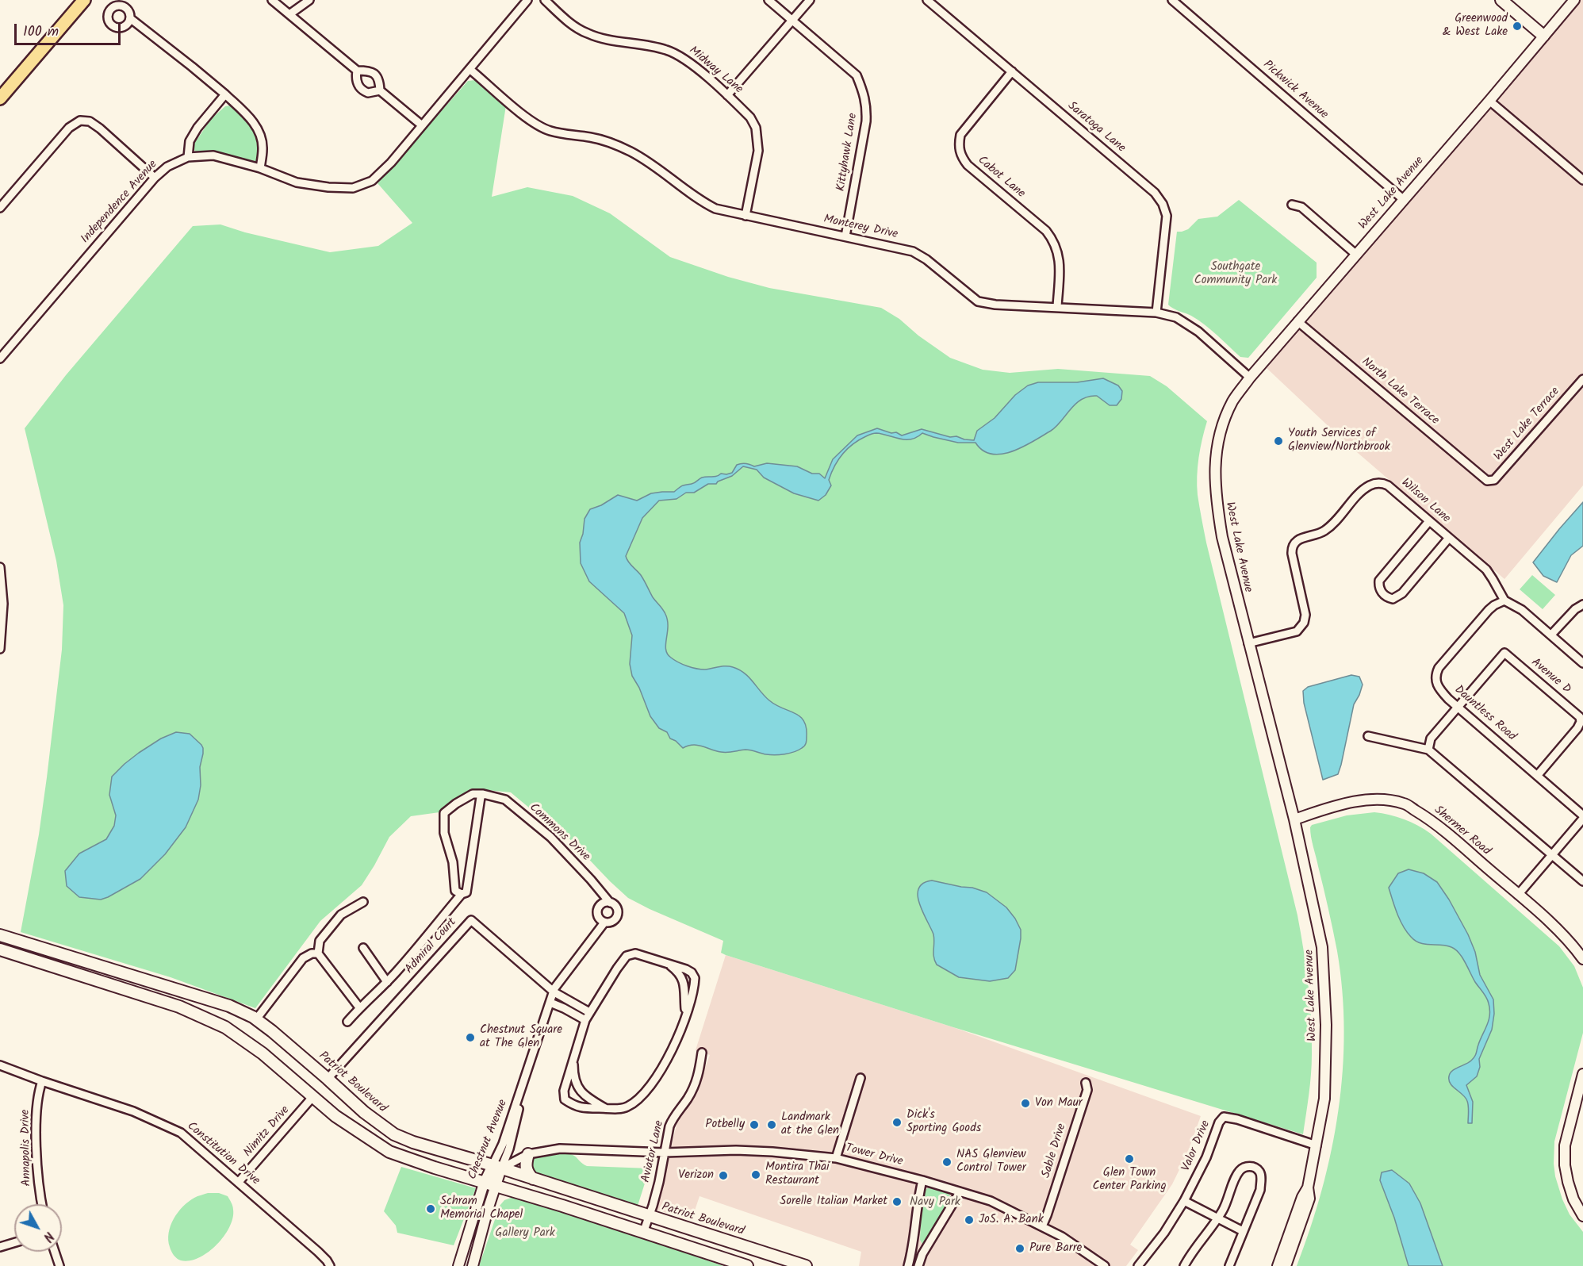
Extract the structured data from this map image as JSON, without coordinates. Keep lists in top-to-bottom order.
{
  "streets": {
    "main road": ["Patriot Boulevard"],
    "street": [
      "Midway Lane",
      "Pickwick Avenue",
      "Saratoga Lane",
      "Kittyhawk Lane",
      "Cabot Lane",
      "West Lake Avenue",
      "Independence Avenue",
      "Monterey Drive",
      "North Lake Terrace",
      "West Lake Terrace",
      "Wilson Lane",
      "Avenue D",
      "Dauntless Road",
      "Shermer Road",
      "Commons Drive",
      "Admiral Court",
      "Nimitz Drive",
      "Chestnut Avenue",
      "Valor Drive",
      "Annapolis Drive",
      "Sable Drive",
      "Aviator Lane",
      "Constitution Drive",
      "Tower Drive"
    ]
  },
  "crossings": [
    ["Midway Lane", "Monterey Drive"],
    ["Pickwick Avenue", "West Lake Avenue"],
    ["Saratoga Lane", "Cabot Lane"],
    ["Saratoga Lane", "Monterey Drive"],
    ["Kittyhawk Lane", "Monterey Drive"],
    ["Cabot Lane", "Monterey Drive"],
    ["West Lake Avenue", "Monterey Drive"],
    ["West Lake Avenue", "North Lake Terrace"],
    ["West Lake Avenue", "Wilson Lane"],
    ["West Lake Avenue", "Shermer Road"],
    ["West Lake Avenue", "Valor Drive"],
    ["Independence Avenue", "Monterey Drive"],
    ["North Lake Terrace", "West Lake Terrace"],
    ["Wilson Lane", "Dauntless Road"],
    ["Avenue D", "Dauntless Road"],
    ["Commons Drive", "Chestnut Avenue"],
    ["Admiral Court", "Patriot Boulevard"],
    ["Admiral Court", "Chestnut Avenue"],
    ["Patriot Boulevard", "Chestnut Avenue"],
    ["Patriot Boulevard", "Aviator Lane"],
    ["Patriot Boulevard", "Tower Drive"],
    ["Nimitz Drive", "Constitution Drive"],
    ["Chestnut Avenue", "Tower Drive"],
    ["Annapolis Drive", "Constitution Drive"],
    ["Sable Drive", "Tower Drive"],
    ["Aviator Lane", "Tower Drive"]
  ],
  "parks": ["Southgate Community Park", "Navy Park", "Gallery Park"],
  "places": [
    "Greenwood & West Lake",
    "Youth Services of Glenview/Northbrook",
    "Chestnut Square at The Glen",
    "Von Maur",
    "Dick's Sporting Goods",
    "Potbelly",
    "Landmark at the Glen",
    "Glen Town Center Parking",
    "NAS Glenview Control Tower",
    "Montira Thai Restaurant",
    "Verizon",
    "Sorelle Italian Market",
    "Schram Memorial Chapel",
    "JoS. A. Bank",
    "Pure Barre"
  ],
  "scale_bar": "100 m",
  "north": "bottom right"
}
